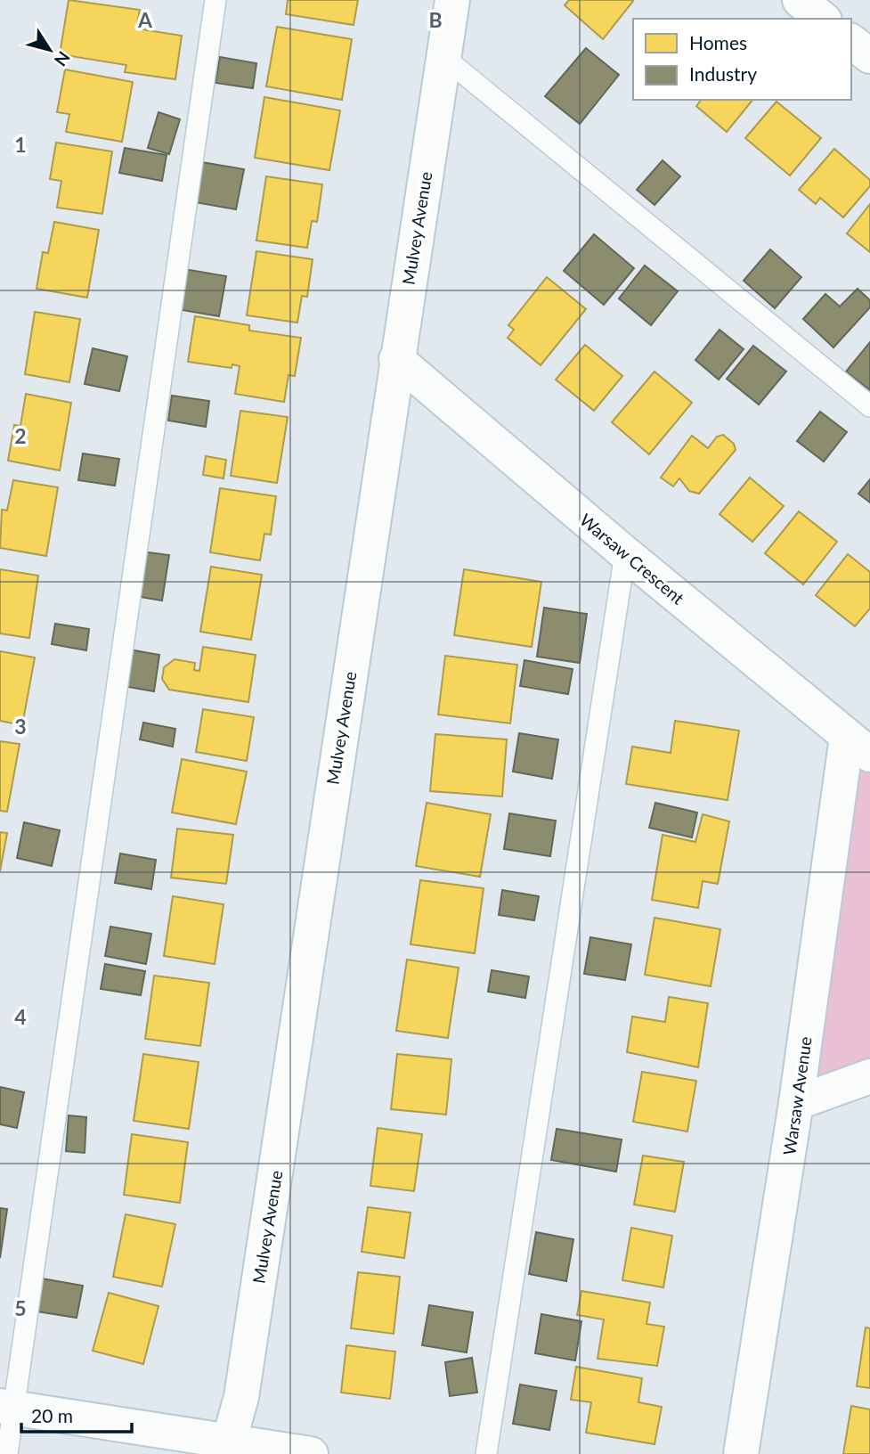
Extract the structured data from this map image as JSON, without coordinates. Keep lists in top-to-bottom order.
{
  "streets": {
    "street": ["Mulvey Avenue", "Warsaw Crescent", "Warsaw Avenue"]
  },
  "crossings": [
    ["Mulvey Avenue", "Warsaw Crescent"],
    ["Warsaw Crescent", "Warsaw Avenue"]
  ],
  "legend": ["Homes", "Industry"],
  "scale_bar": "20 m",
  "north": "bottom right",
  "grid": {
    "columns": ["A", "B"],
    "rows": [
      "1",
      "2",
      "3",
      "4",
      "5"
    ]
  }
}
